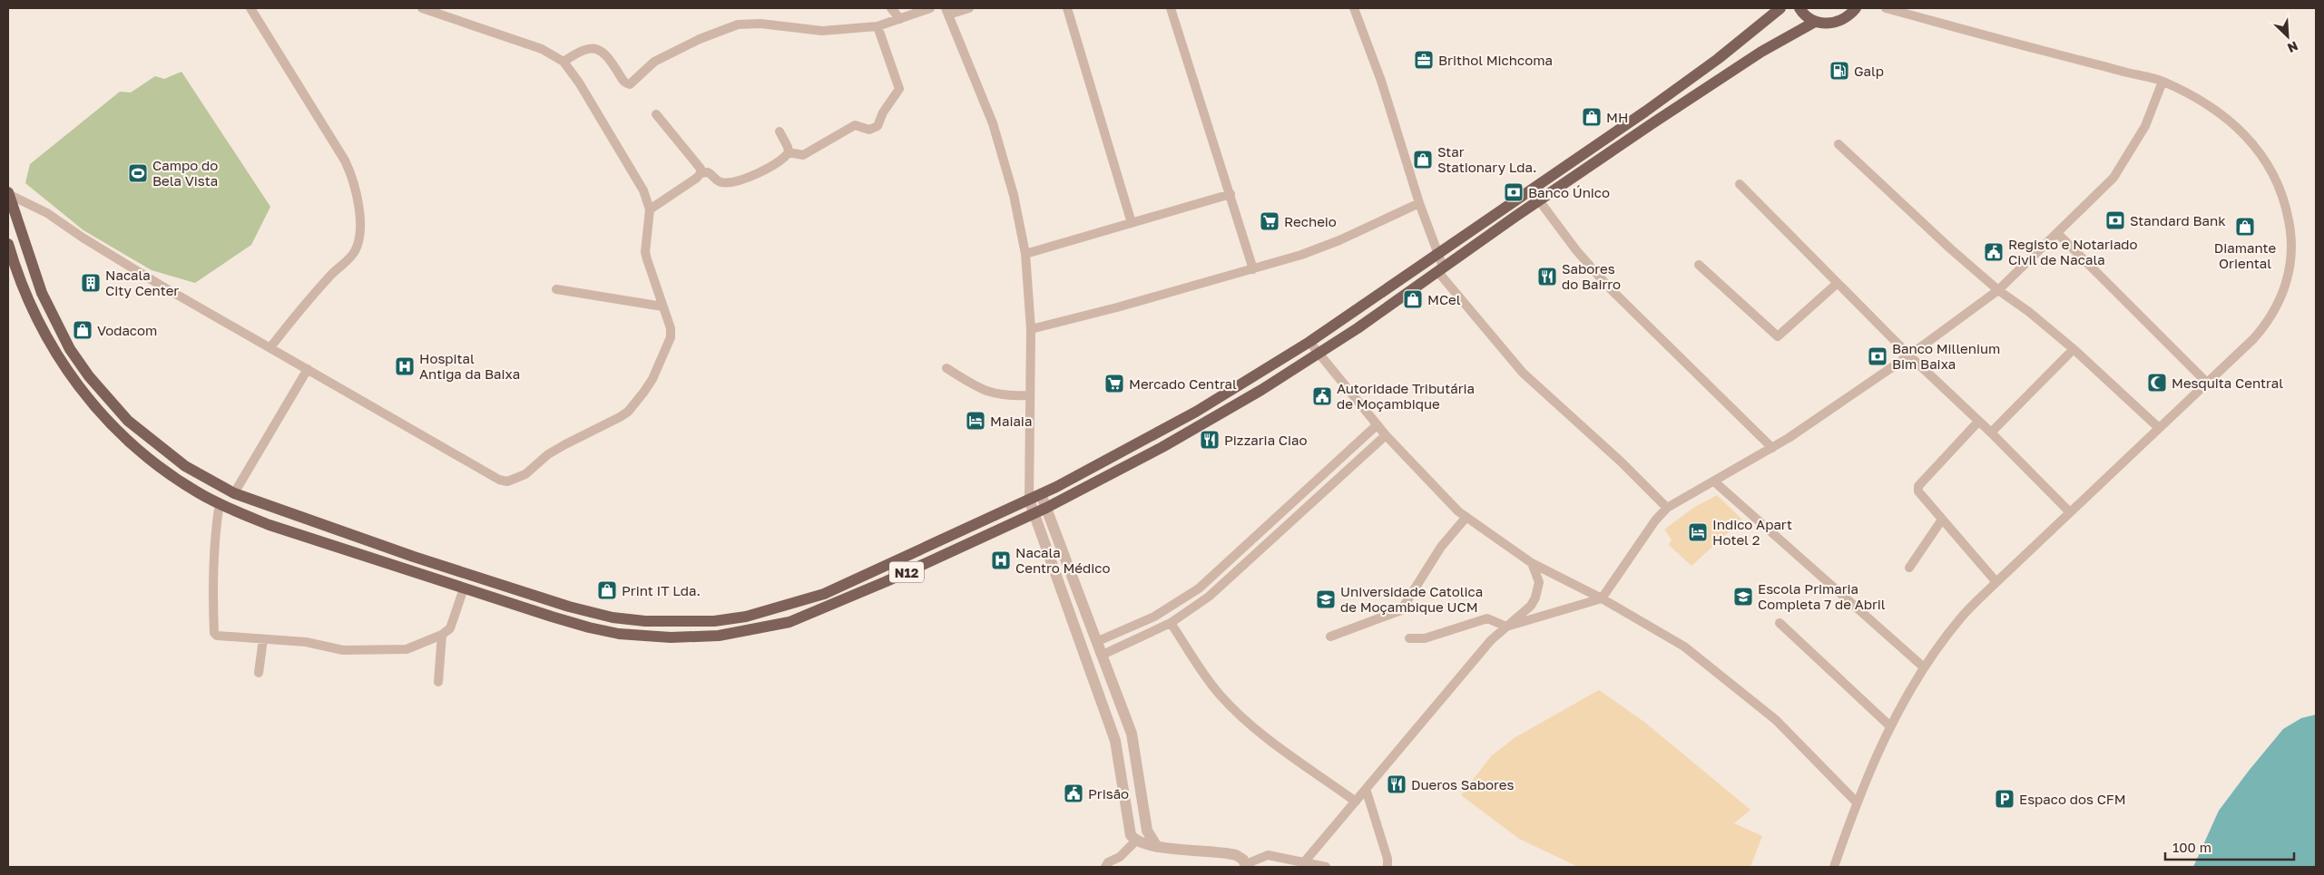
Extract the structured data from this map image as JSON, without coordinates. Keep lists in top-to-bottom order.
{
  "streets": {
    "main road": ["N12"]
  },
  "places": {
    "office": ["Brithol Michcoma"],
    "fuel station": ["Galp"],
    "shop": [
      "MH",
      "Star Stationary Lda.",
      "Diamante Oriental",
      "MCel",
      "Vodacom",
      "Print IT Lda."
    ],
    "sports": ["Campo do Bela Vista"],
    "bank": ["Banco Único", "Standard Bank", "Banco Millenium Bim Baixa"],
    "supermarket": ["Recheio", "Mercado Central"],
    "public building": ["Registo e Notariado Civil de Nacala", "Autoridade Tributária de Moçambique", "Prisão"],
    "restaurant": ["Sabores do Bairro", "Pizzaria Ciao", "Dueros Sabores"],
    "building": ["Nacala City Center"],
    "hospital": ["Hospital Antiga da Baixa", "Nacala Centro Médico"],
    "mosque": ["Mesquita Central"],
    "hotel": ["Maiaia", "Indico Apart Hotel 2"],
    "school or university": ["Escola Primaria Completa 7 de Abril", "Universidade Catolica de Moçambique UCM"],
    "parking": ["Espaco dos CFM"]
  },
  "scale_bar": "100 m",
  "north": "bottom right"
}
